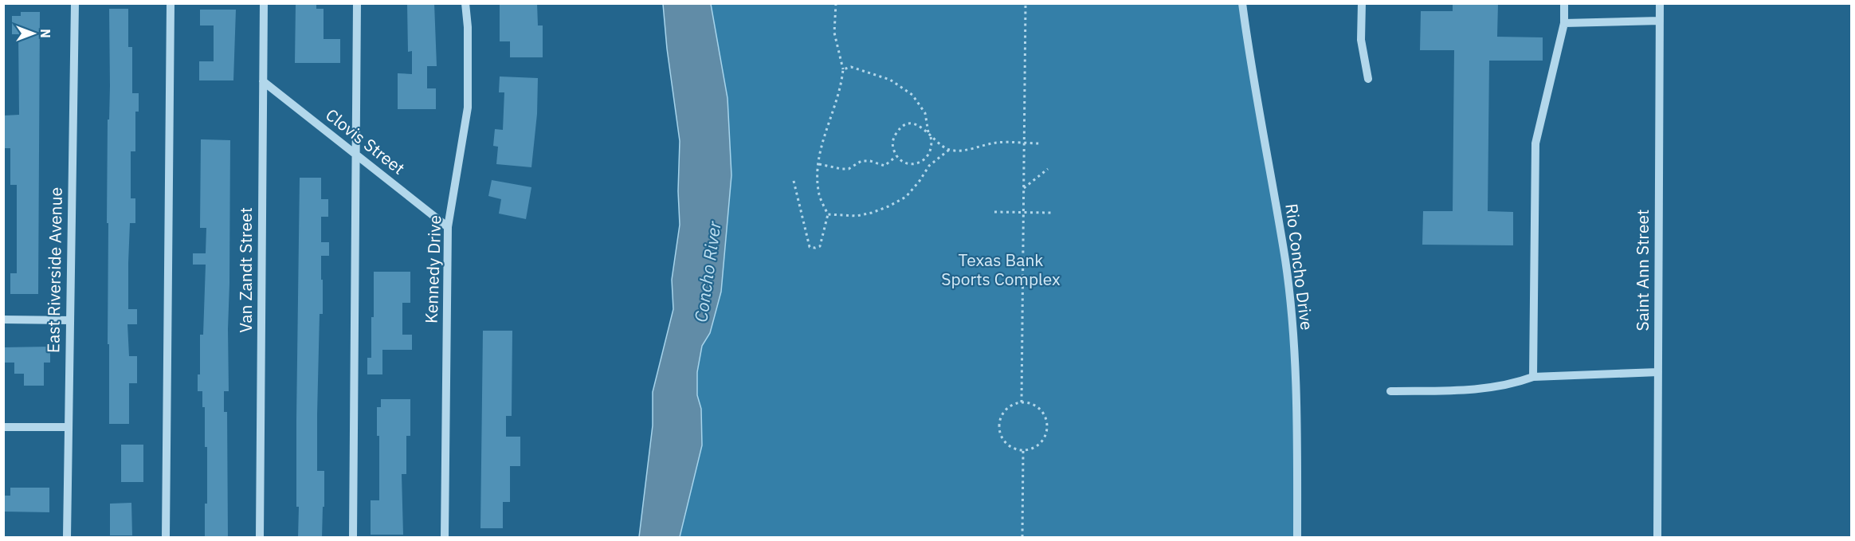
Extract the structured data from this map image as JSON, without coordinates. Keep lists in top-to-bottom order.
{
  "streets": {
    "street": [
      "Clovis Street",
      "Rio Concho Drive",
      "Kennedy Drive",
      "East Riverside Avenue",
      "Van Zandt Street",
      "Saint Ann Street"
    ]
  },
  "crossings": [
    ["Clovis Street", "Kennedy Drive"],
    ["Clovis Street", "Van Zandt Street"]
  ],
  "water": ["Concho River"],
  "parks": ["Texas Bank Sports Complex"],
  "north": "right"
}
